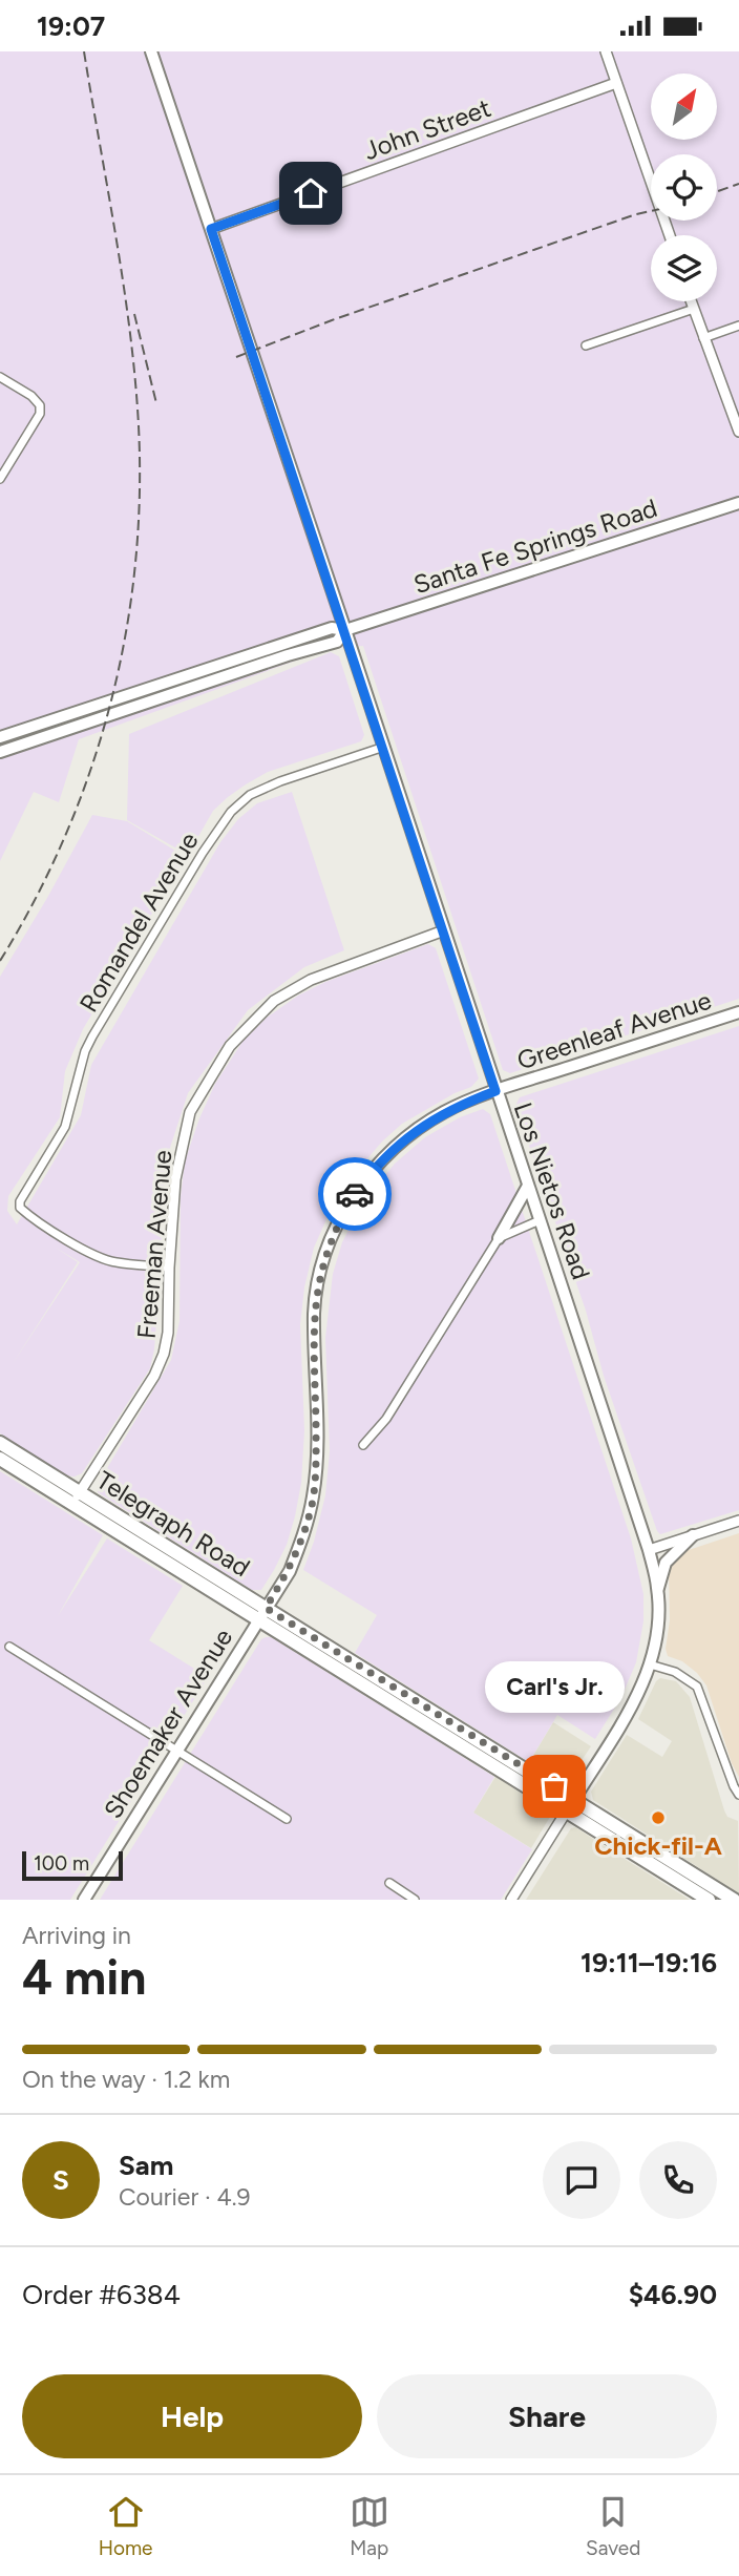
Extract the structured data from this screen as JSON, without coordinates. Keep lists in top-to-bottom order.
{
  "streets": {
    "main road": [
      "Santa Fe Springs Road",
      "Greenleaf Avenue",
      "Los Nietos Road",
      "Telegraph Road",
      "Shoemaker Avenue"
    ],
    "street": ["John Street", "Romandel Avenue", "Freeman Avenue"]
  },
  "crossings": [
    ["John Street", "Los Nietos Road"],
    ["Santa Fe Springs Road", "Los Nietos Road"],
    ["Romandel Avenue", "Los Nietos Road"],
    ["Romandel Avenue", "Freeman Avenue"],
    ["Greenleaf Avenue", "Los Nietos Road"],
    ["Greenleaf Avenue", "Telegraph Road"],
    ["Greenleaf Avenue", "Shoemaker Avenue"],
    ["Los Nietos Road", "Freeman Avenue"],
    ["Freeman Avenue", "Telegraph Road"],
    ["Telegraph Road", "Shoemaker Avenue"]
  ],
  "places": ["Carl's Jr.", "Chick-fil-A"],
  "scale_bar": "100 m",
  "north": "top right",
  "page": {
    "status": "19:07",
    "bubble": "Carl's Jr.",
    "scale": "100 m",
    "heading": ["4 min", "Arriving in", "19:11–19:16"],
    "panel": [
      "Sam",
      "Courier · 4.9",
      "Order #6384",
      "$46.90"
    ],
    "bar": "On the way · 1.2 km",
    "round": "S",
    "buttons": ["Help", "Share"],
    "tabs": ["Home", "Map", "Saved"]
  }
}
